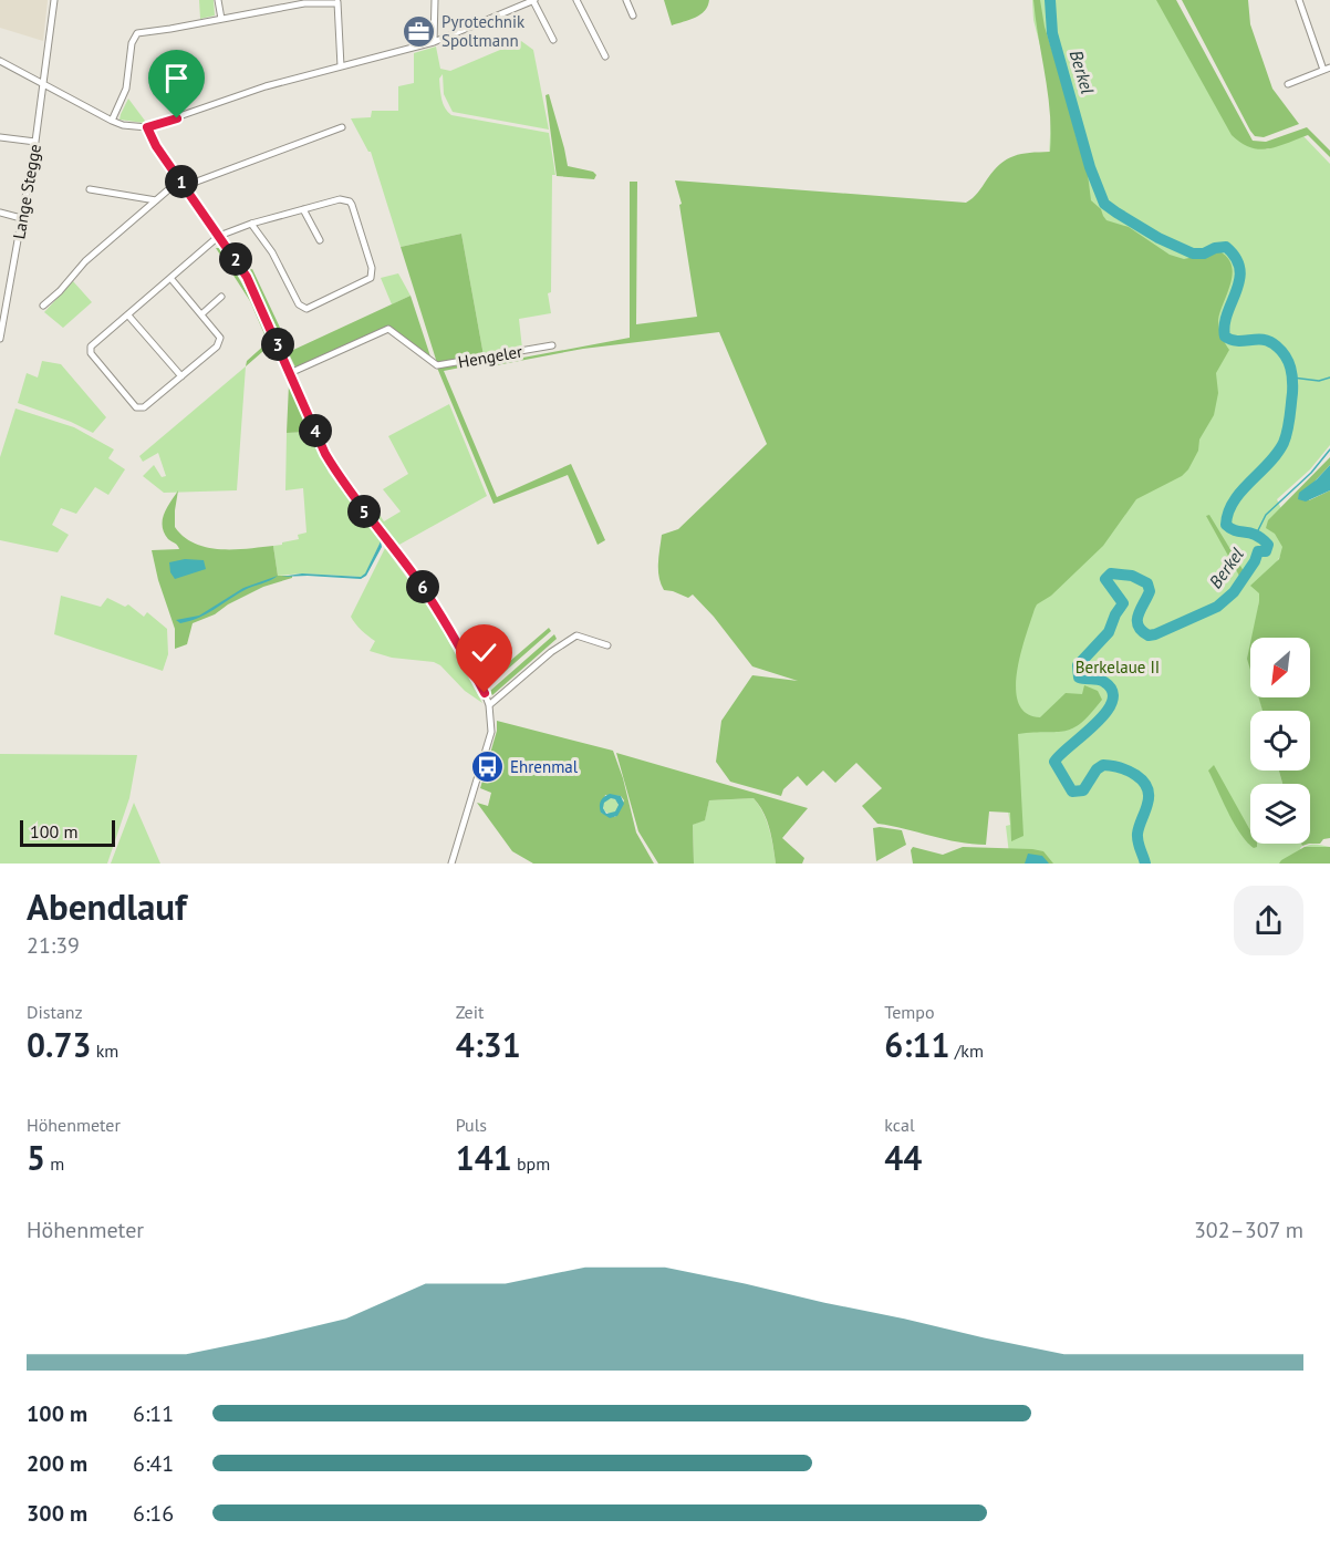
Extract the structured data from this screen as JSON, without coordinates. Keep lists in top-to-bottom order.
{
  "streets": {
    "street": ["Lange Stegge", "Hengeler"]
  },
  "water": ["Berkel"],
  "parks": ["Berkelaue II"],
  "places": {
    "office": ["Pyrotechnik Spoltmann"],
    "bus stop": ["Ehrenmal"]
  },
  "scale_bar": "100 m",
  "north": "bottom left",
  "page": {
    "pins": [
      "1",
      "2",
      "3",
      "4",
      "5",
      "6"
    ],
    "scale": "100 m",
    "heading": ["Abendlauf", "21:39"],
    "stats": [
      ["Distanz", "0.73 km"],
      ["Zeit", "4:31"],
      ["Tempo", "6:11 /km"],
      ["Höhenmeter", "5 m"],
      ["Puls", "141 bpm"],
      ["kcal", "44"]
    ],
    "chart": ["Höhenmeter", "302–307 m"],
    "list": [
      {
        "name": "100 m",
        "note": "6:11"
      },
      {
        "name": "200 m",
        "note": "6:41"
      },
      {
        "name": "300 m",
        "note": "6:16"
      }
    ]
  }
}
